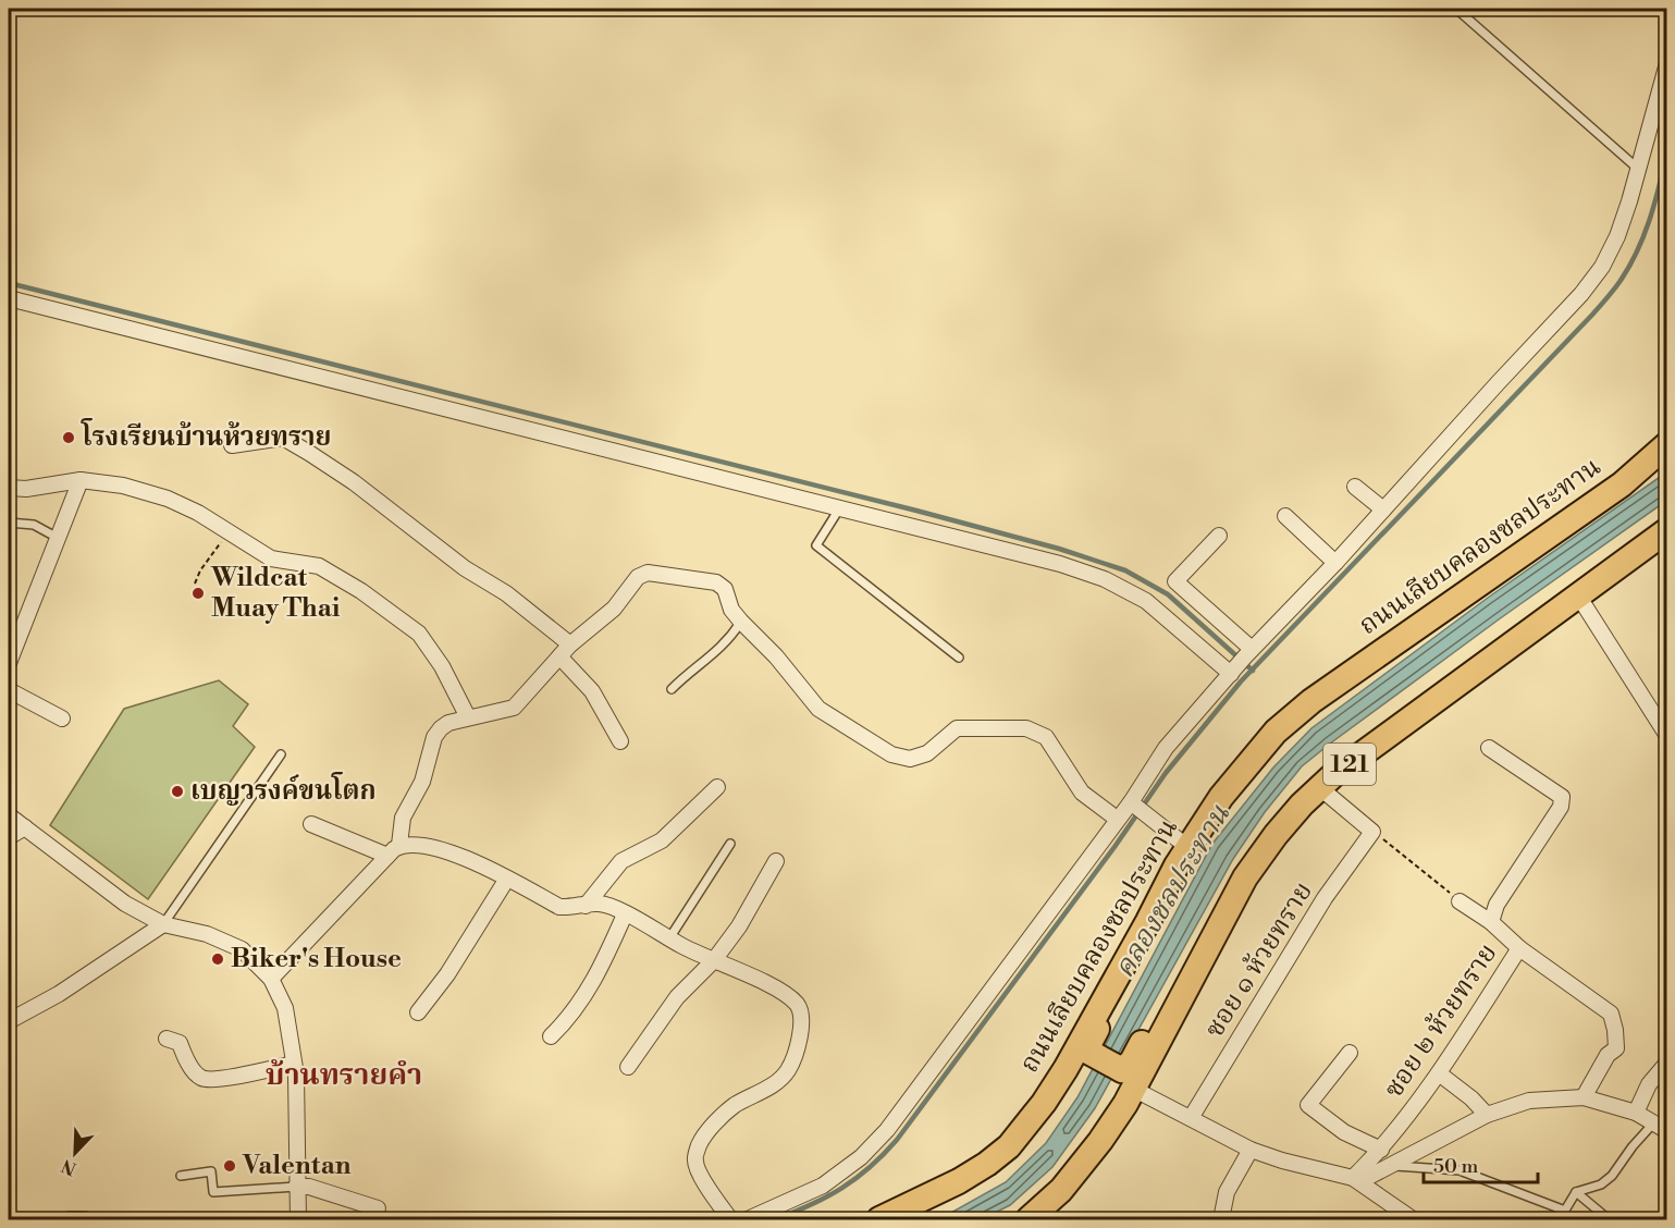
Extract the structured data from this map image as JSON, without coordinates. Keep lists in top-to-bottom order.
{
  "streets": {
    "main road": ["ถนนเลียบคลองชลประทาน", "121"],
    "street": ["ซอย ๑ ห้วยทราย", "ซอย ๒ ห้วยทราย"]
  },
  "districts": ["บ้านทรายคำ"],
  "water": ["คลองชลประทาน"],
  "places": [
    "โรงเรียนบ้านห้วยทราย",
    "Wildcat Muay Thai",
    "เบญวรงค์ขนโตก",
    "Biker's House",
    "Valentan"
  ],
  "scale_bar": "50 m",
  "north": "bottom left"
}
